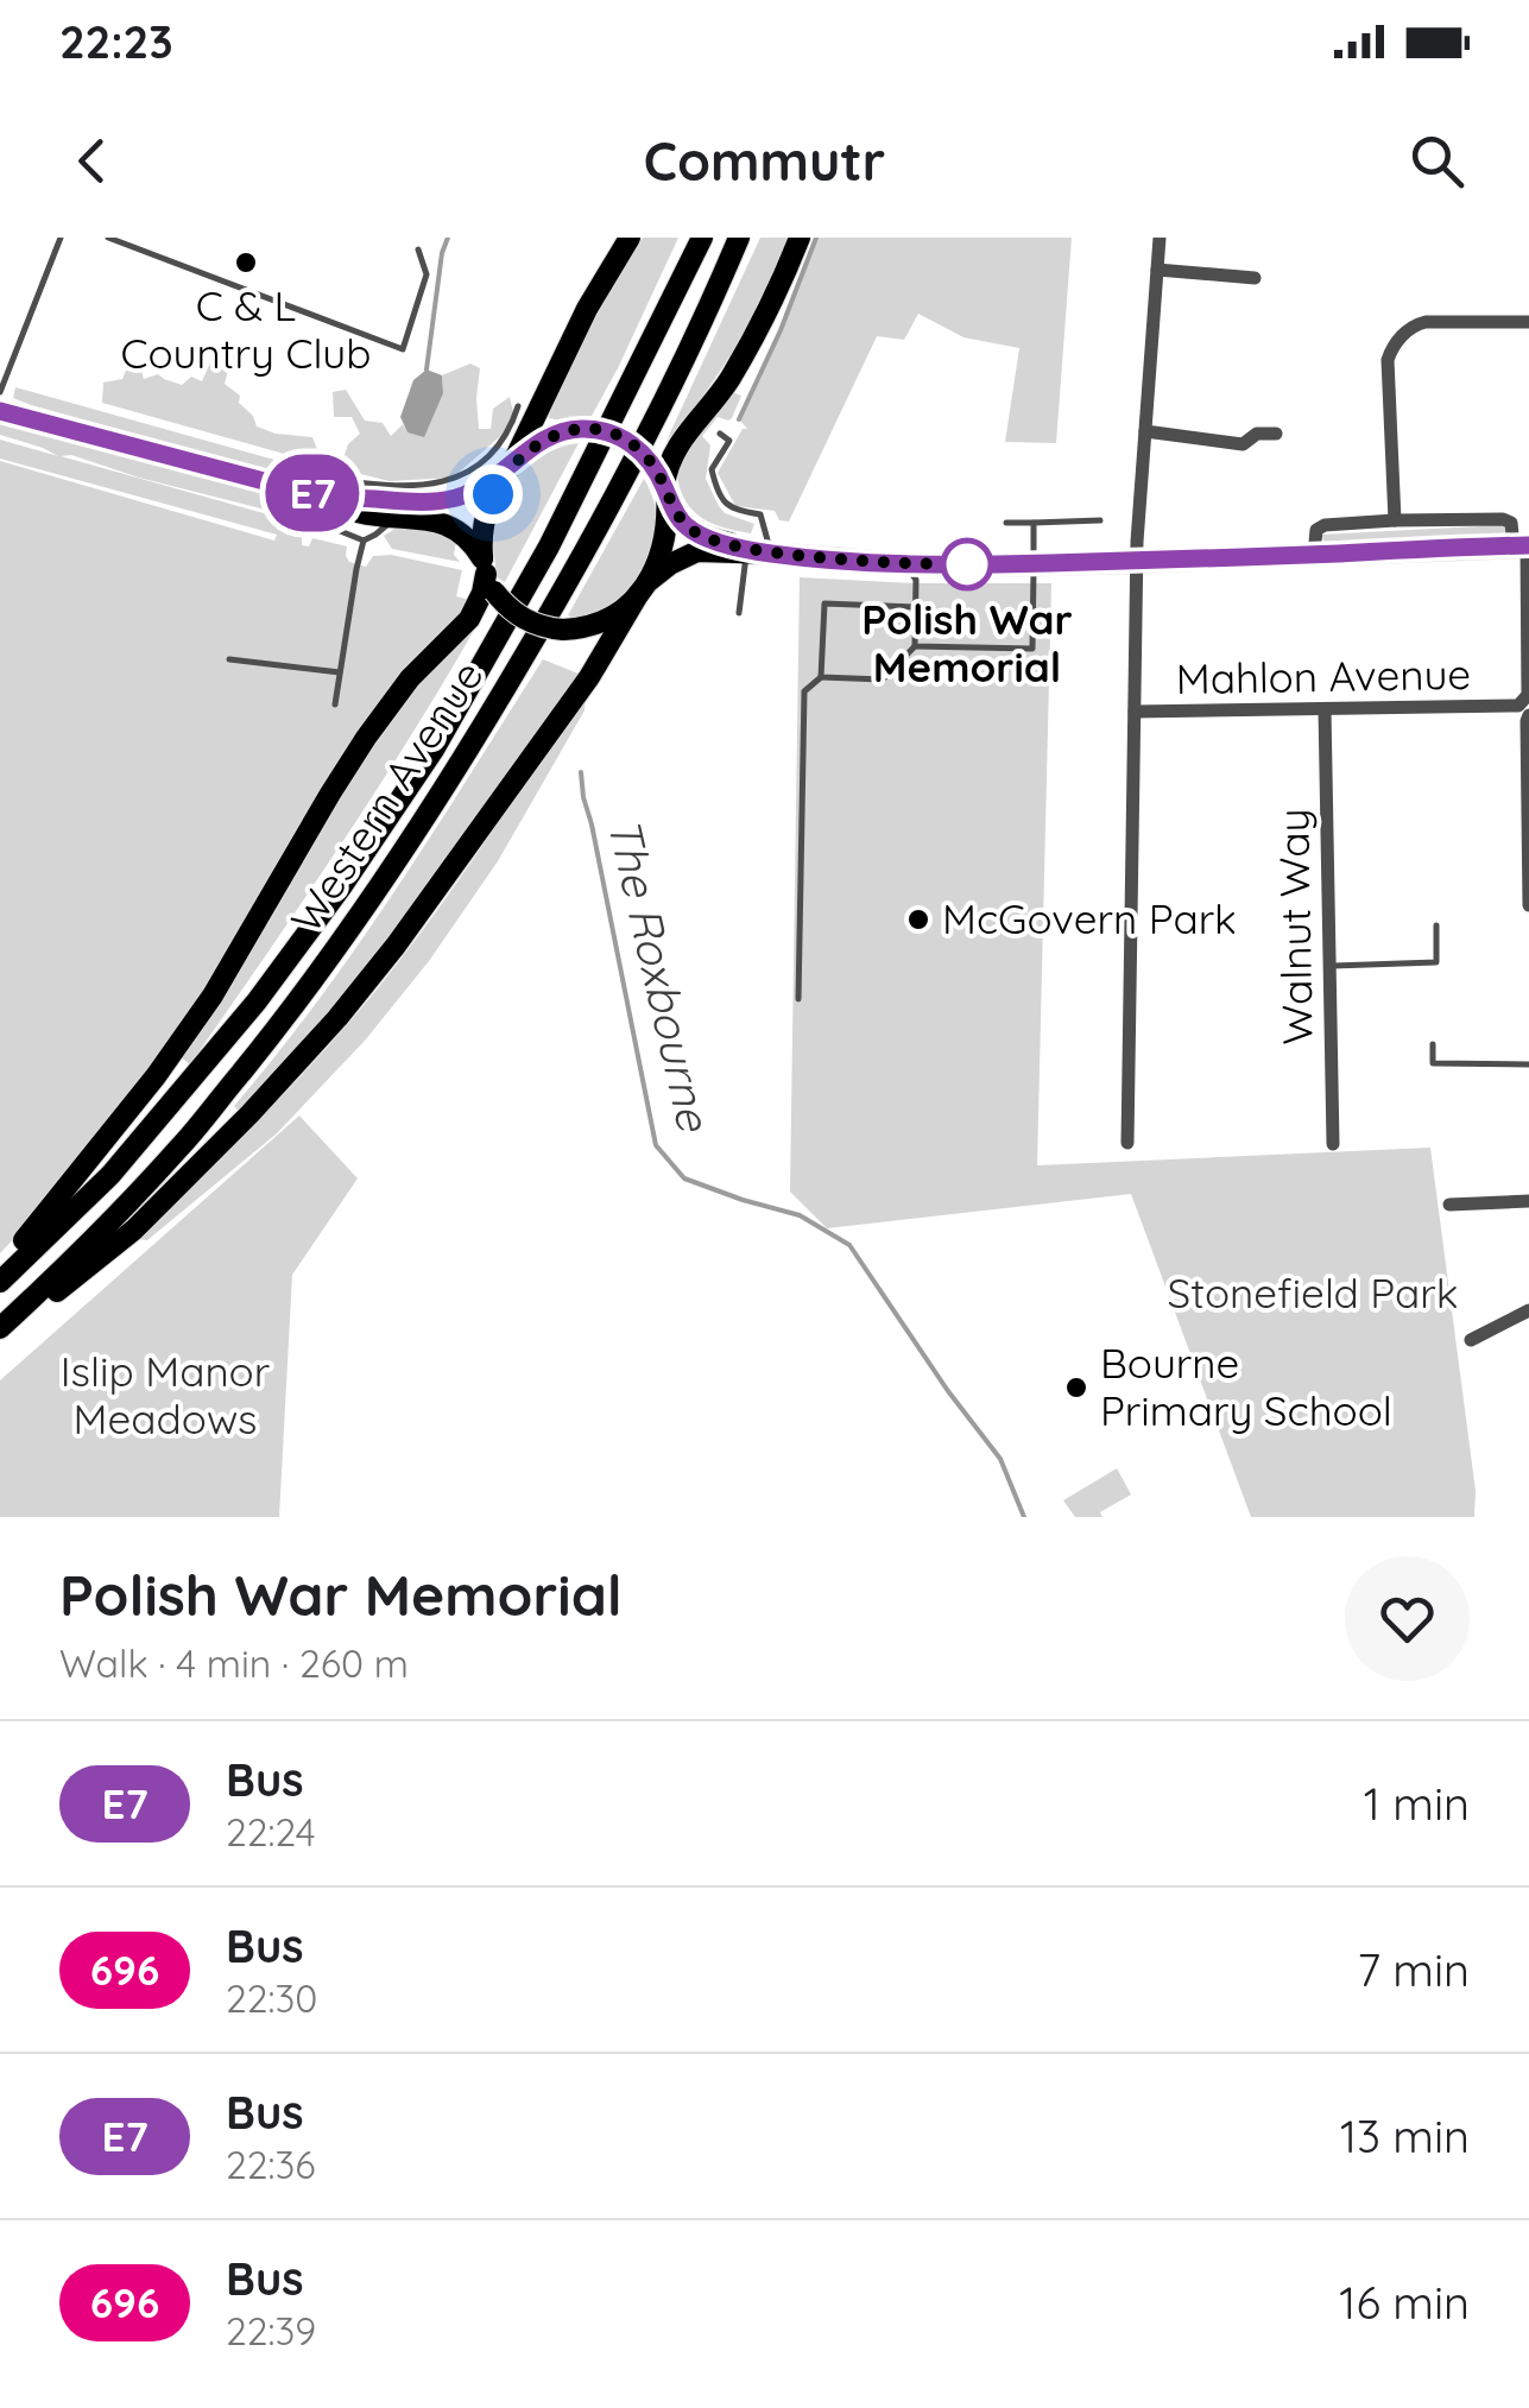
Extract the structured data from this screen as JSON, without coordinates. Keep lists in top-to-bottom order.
{
  "streets": {
    "main road": ["Western Avenue"],
    "street": ["Mahlon Avenue", "Walnut Way"]
  },
  "crossings": [
    ["Mahlon Avenue", "Walnut Way"]
  ],
  "water": ["The Roxbourne"],
  "parks": ["Stonefield Park", "Islip Manor Meadows"],
  "places": [
    "C & L Country Club",
    "Polish War Memorial",
    "McGovern Park",
    "Bourne Primary School"
  ],
  "lines": ["bus line E7"],
  "page": {
    "status": "22:23",
    "header": "Commutr",
    "on_map": "E7",
    "heading": ["Polish War Memorial", "Walk · 4 min · 260 m"],
    "list": [
      {
        "mark": "E7",
        "name": "Bus",
        "note": "22:24",
        "value": "1 min"
      },
      {
        "mark": "696",
        "name": "Bus",
        "note": "22:30",
        "value": "7 min"
      },
      {
        "mark": "E7",
        "name": "Bus",
        "note": "22:36",
        "value": "13 min"
      },
      {
        "mark": "696",
        "name": "Bus",
        "note": "22:39",
        "value": "16 min"
      }
    ]
  }
}
